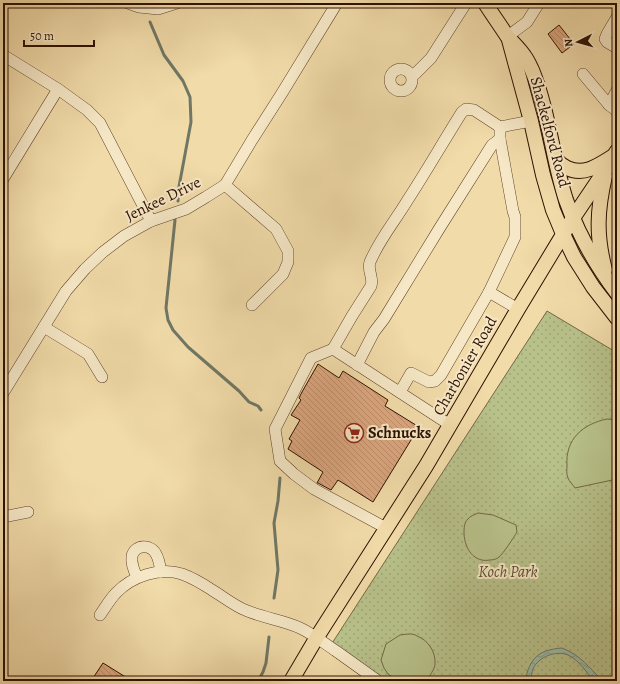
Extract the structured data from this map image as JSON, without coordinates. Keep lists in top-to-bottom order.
{
  "streets": {
    "main road": ["Shackelford Road", "Charbonier Road"],
    "street": ["Jenkee Drive"]
  },
  "crossings": [
    ["Shackelford Road", "Charbonier Road"]
  ],
  "parks": ["Koch Park"],
  "places": {
    "supermarket": ["Schnucks"]
  },
  "scale_bar": "50 m",
  "north": "left"
}
